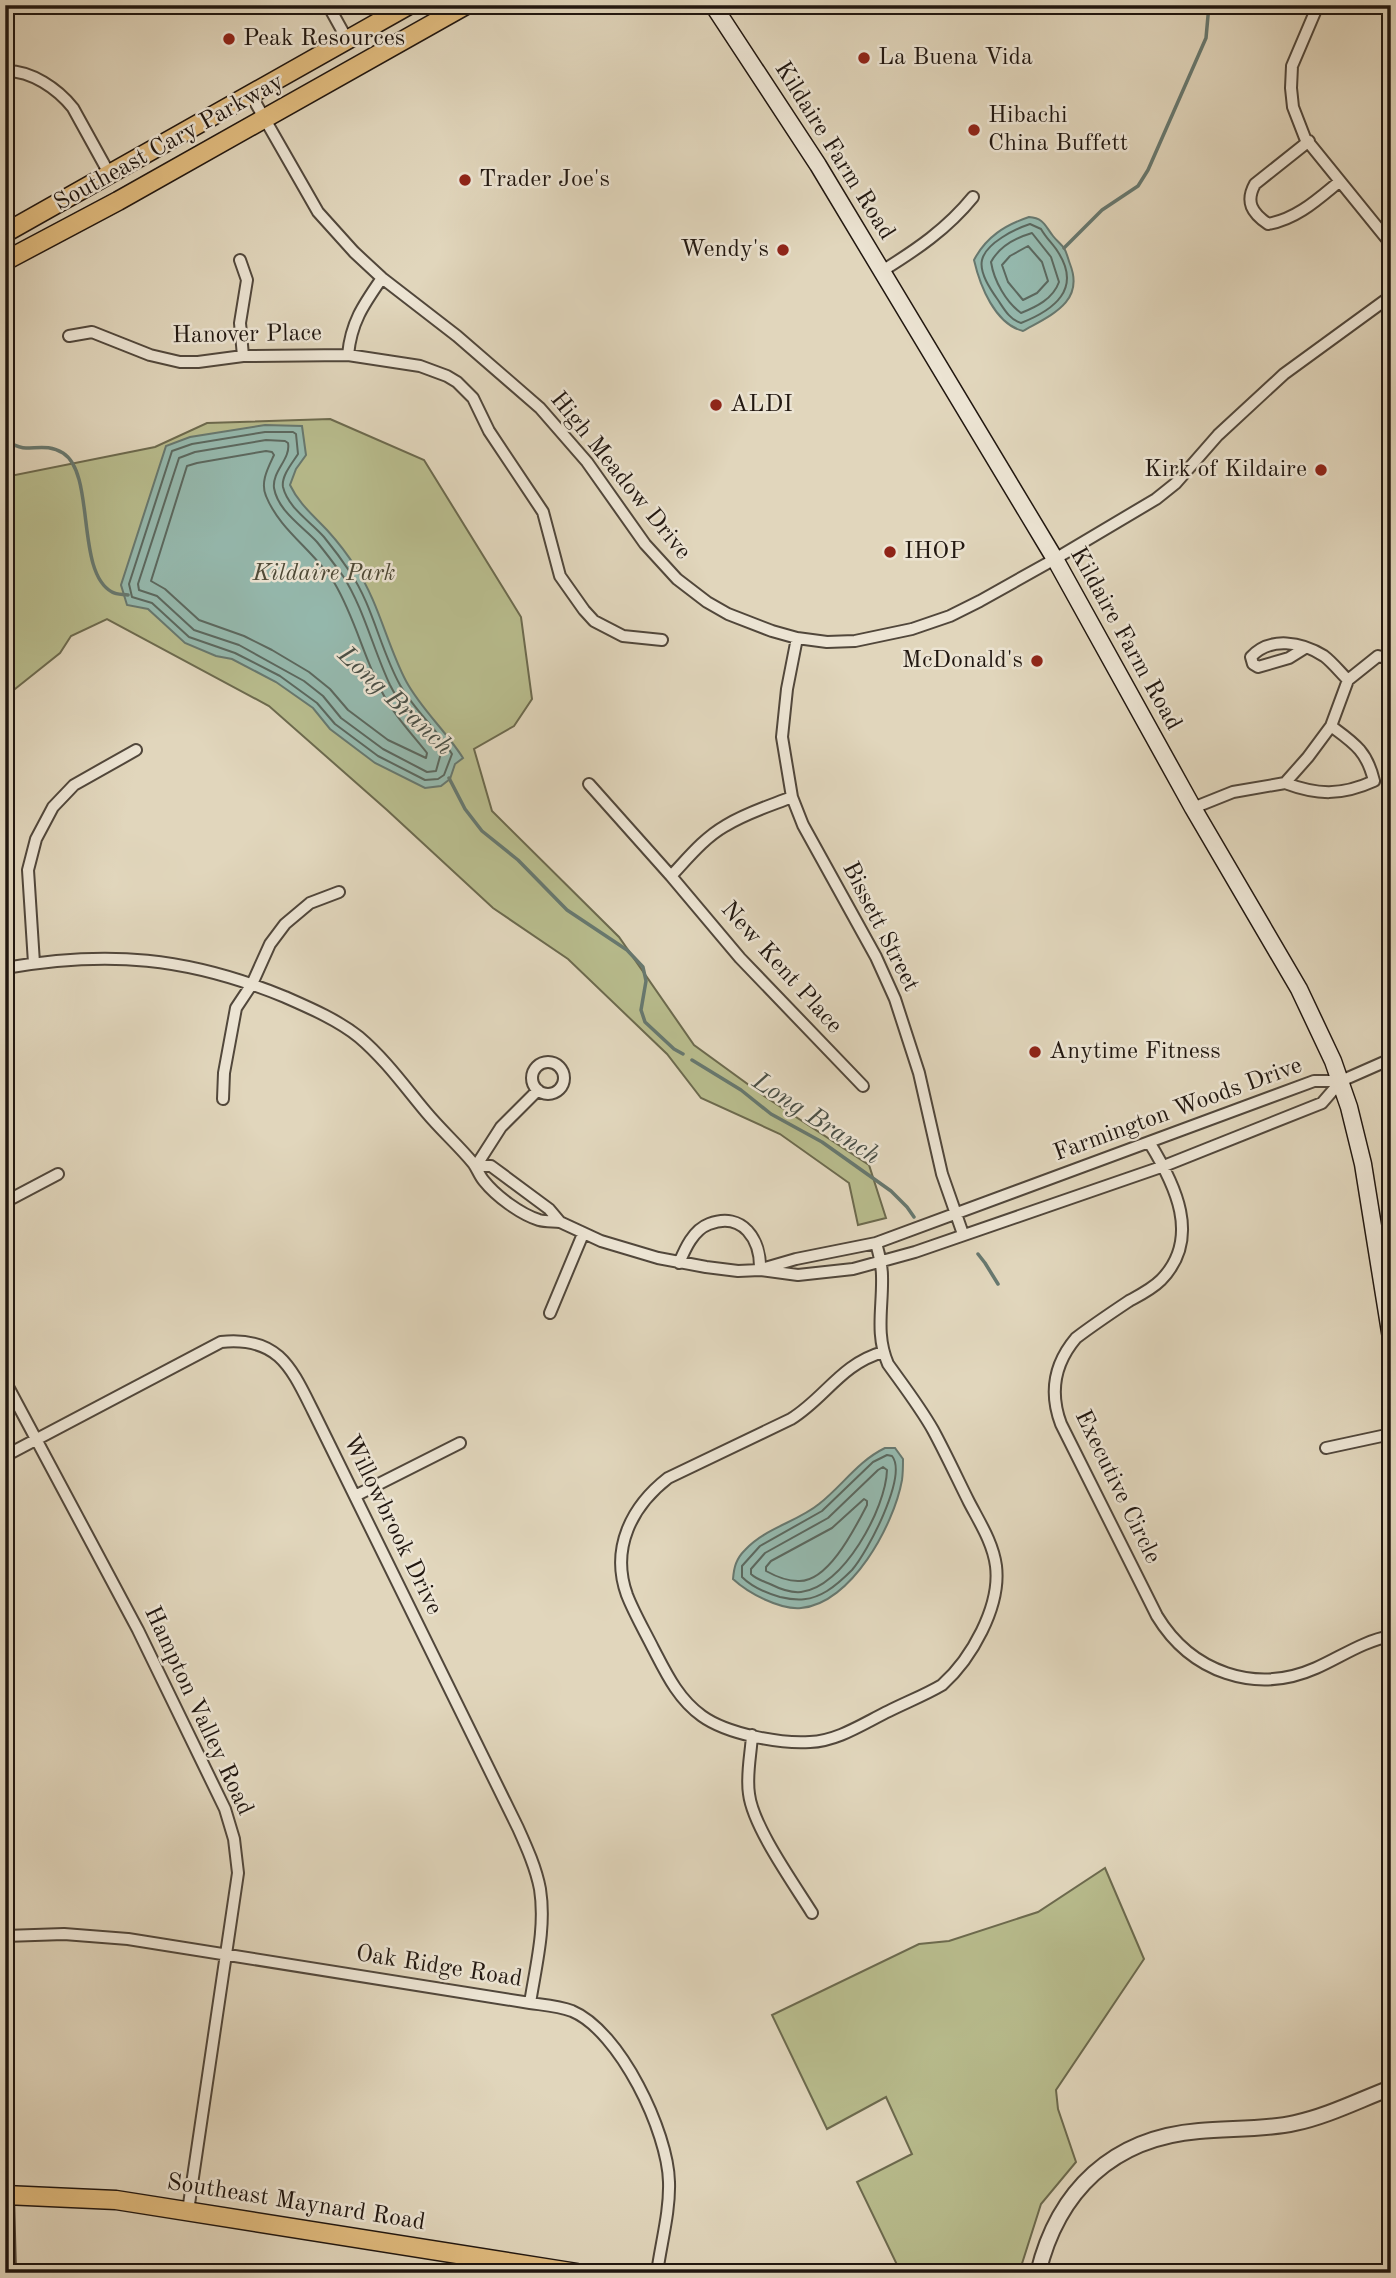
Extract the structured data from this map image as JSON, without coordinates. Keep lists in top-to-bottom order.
{
  "streets": {
    "main road": ["Southeast Cary Parkway", "Kildaire Farm Road", "Southeast Maynard Road"],
    "street": [
      "Hanover Place",
      "High Meadow Drive",
      "Bissett Street",
      "New Kent Place",
      "Farmington Woods Drive",
      "Executive Circle",
      "Willowbrook Drive",
      "Hampton Valley Road",
      "Oak Ridge Road"
    ]
  },
  "crossings": [
    ["Southeast Cary Parkway", "High Meadow Drive"],
    ["Kildaire Farm Road", "High Meadow Drive"],
    ["Kildaire Farm Road", "Farmington Woods Drive"],
    ["Hanover Place", "High Meadow Drive"],
    ["High Meadow Drive", "Bissett Street"],
    ["Bissett Street", "Farmington Woods Drive"],
    ["Farmington Woods Drive", "Executive Circle"],
    ["Willowbrook Drive", "Hampton Valley Road"],
    ["Willowbrook Drive", "Oak Ridge Road"],
    ["Hampton Valley Road", "Oak Ridge Road"],
    ["Hampton Valley Road", "Southeast Maynard Road"]
  ],
  "water": ["Long Branch"],
  "parks": ["Kildaire Park"],
  "places": [
    "Peak Resources",
    "La Buena Vida",
    "Hibachi China Buffett",
    "Trader Joe's",
    "Wendy's",
    "ALDI",
    "Kirk of Kildaire",
    "IHOP",
    "McDonald's",
    "Anytime Fitness"
  ]
}
